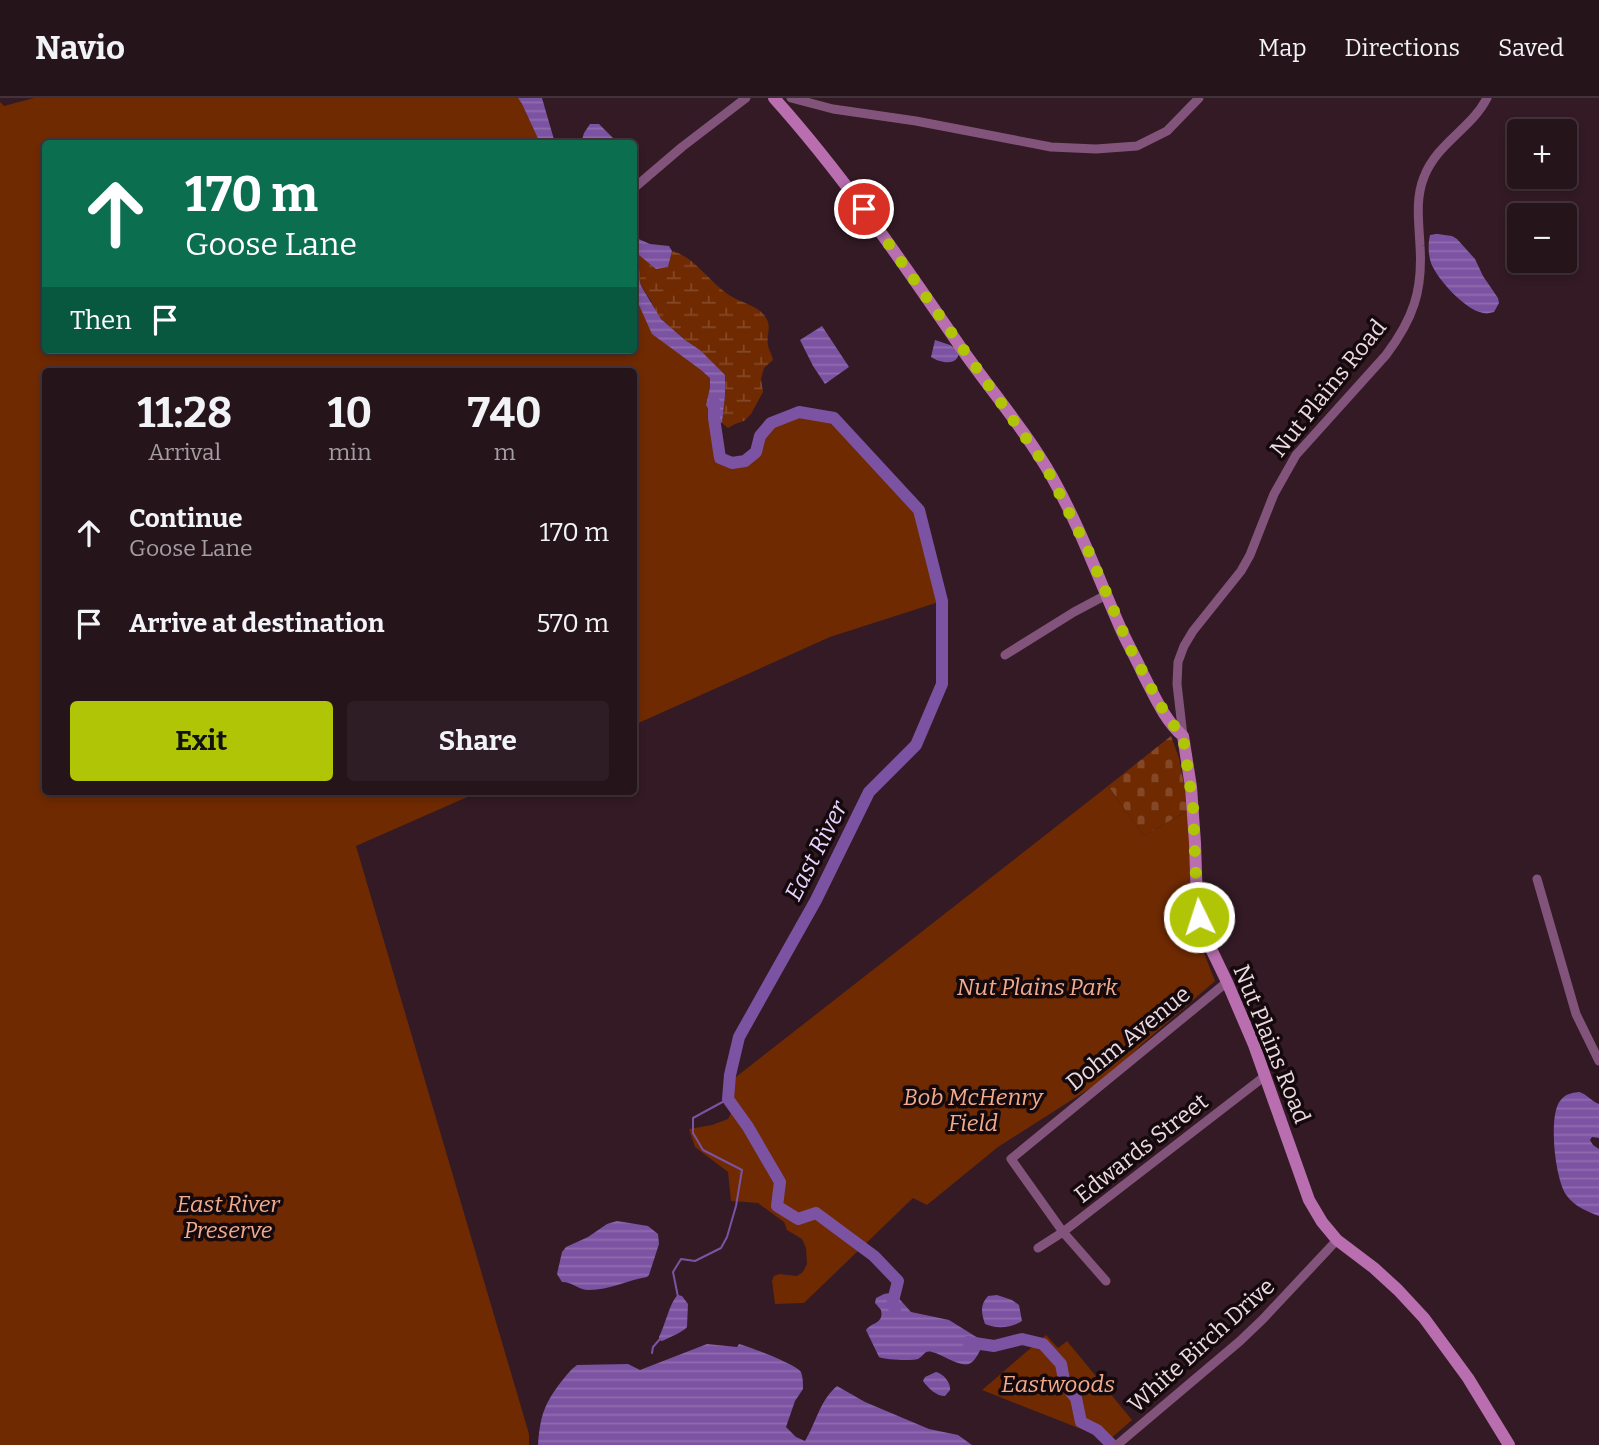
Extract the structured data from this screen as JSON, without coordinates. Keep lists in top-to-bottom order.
{
  "streets": {
    "street": [
      "Nut Plains Road",
      "Dohm Avenue",
      "Edwards Street",
      "White Birch Drive"
    ]
  },
  "crossings": [
    ["Nut Plains Road", "Dohm Avenue"],
    ["Nut Plains Road", "Edwards Street"],
    ["Nut Plains Road", "White Birch Drive"],
    ["Dohm Avenue", "Edwards Street"]
  ],
  "water": ["East River"],
  "parks": [
    "Nut Plains Park",
    "Bob McHenry Field",
    "East River Preserve",
    "Eastwoods"
  ],
  "page": {
    "header": "Navio",
    "nav": ["Map", "Directions", "Saved"],
    "map_buttons": ["+", "−"],
    "turn": ["170 m", "Goose Lane"],
    "then": "Then",
    "eta": [
      "11:28",
      "Arrival",
      "10",
      "min",
      "740",
      "m"
    ],
    "list": [
      {
        "name": "Continue",
        "note": "Goose Lane",
        "value": "170 m"
      },
      {
        "name": "Arrive at destination",
        "value": "570 m"
      }
    ],
    "buttons": ["Exit", "Share"]
  }
}
